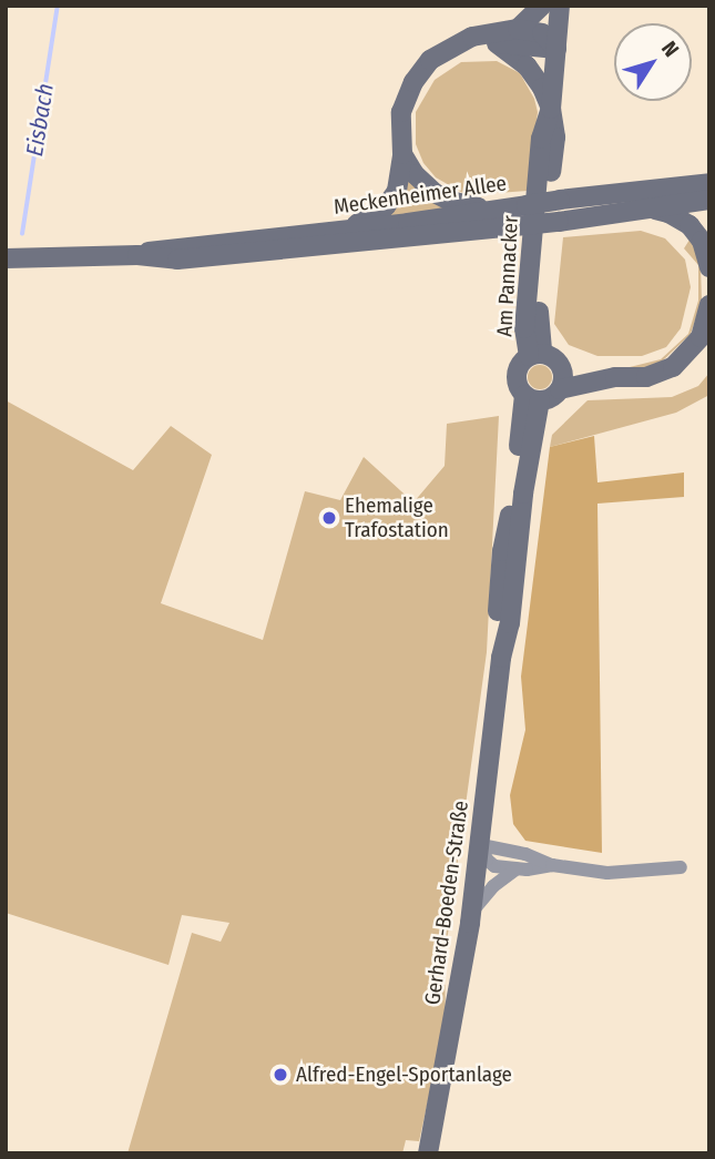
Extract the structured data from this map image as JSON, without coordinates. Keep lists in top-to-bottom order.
{
  "streets": {
    "main road": ["Meckenheimer Allee", "Am Pannacker", "Gerhard-Boeden-Straße"]
  },
  "crossings": [
    ["Am Pannacker", "Gerhard-Boeden-Straße"]
  ],
  "water": ["Eisbach"],
  "places": ["Ehemalige Trafostation", "Alfred-Engel-Sportanlage"],
  "north": "top right"
}
